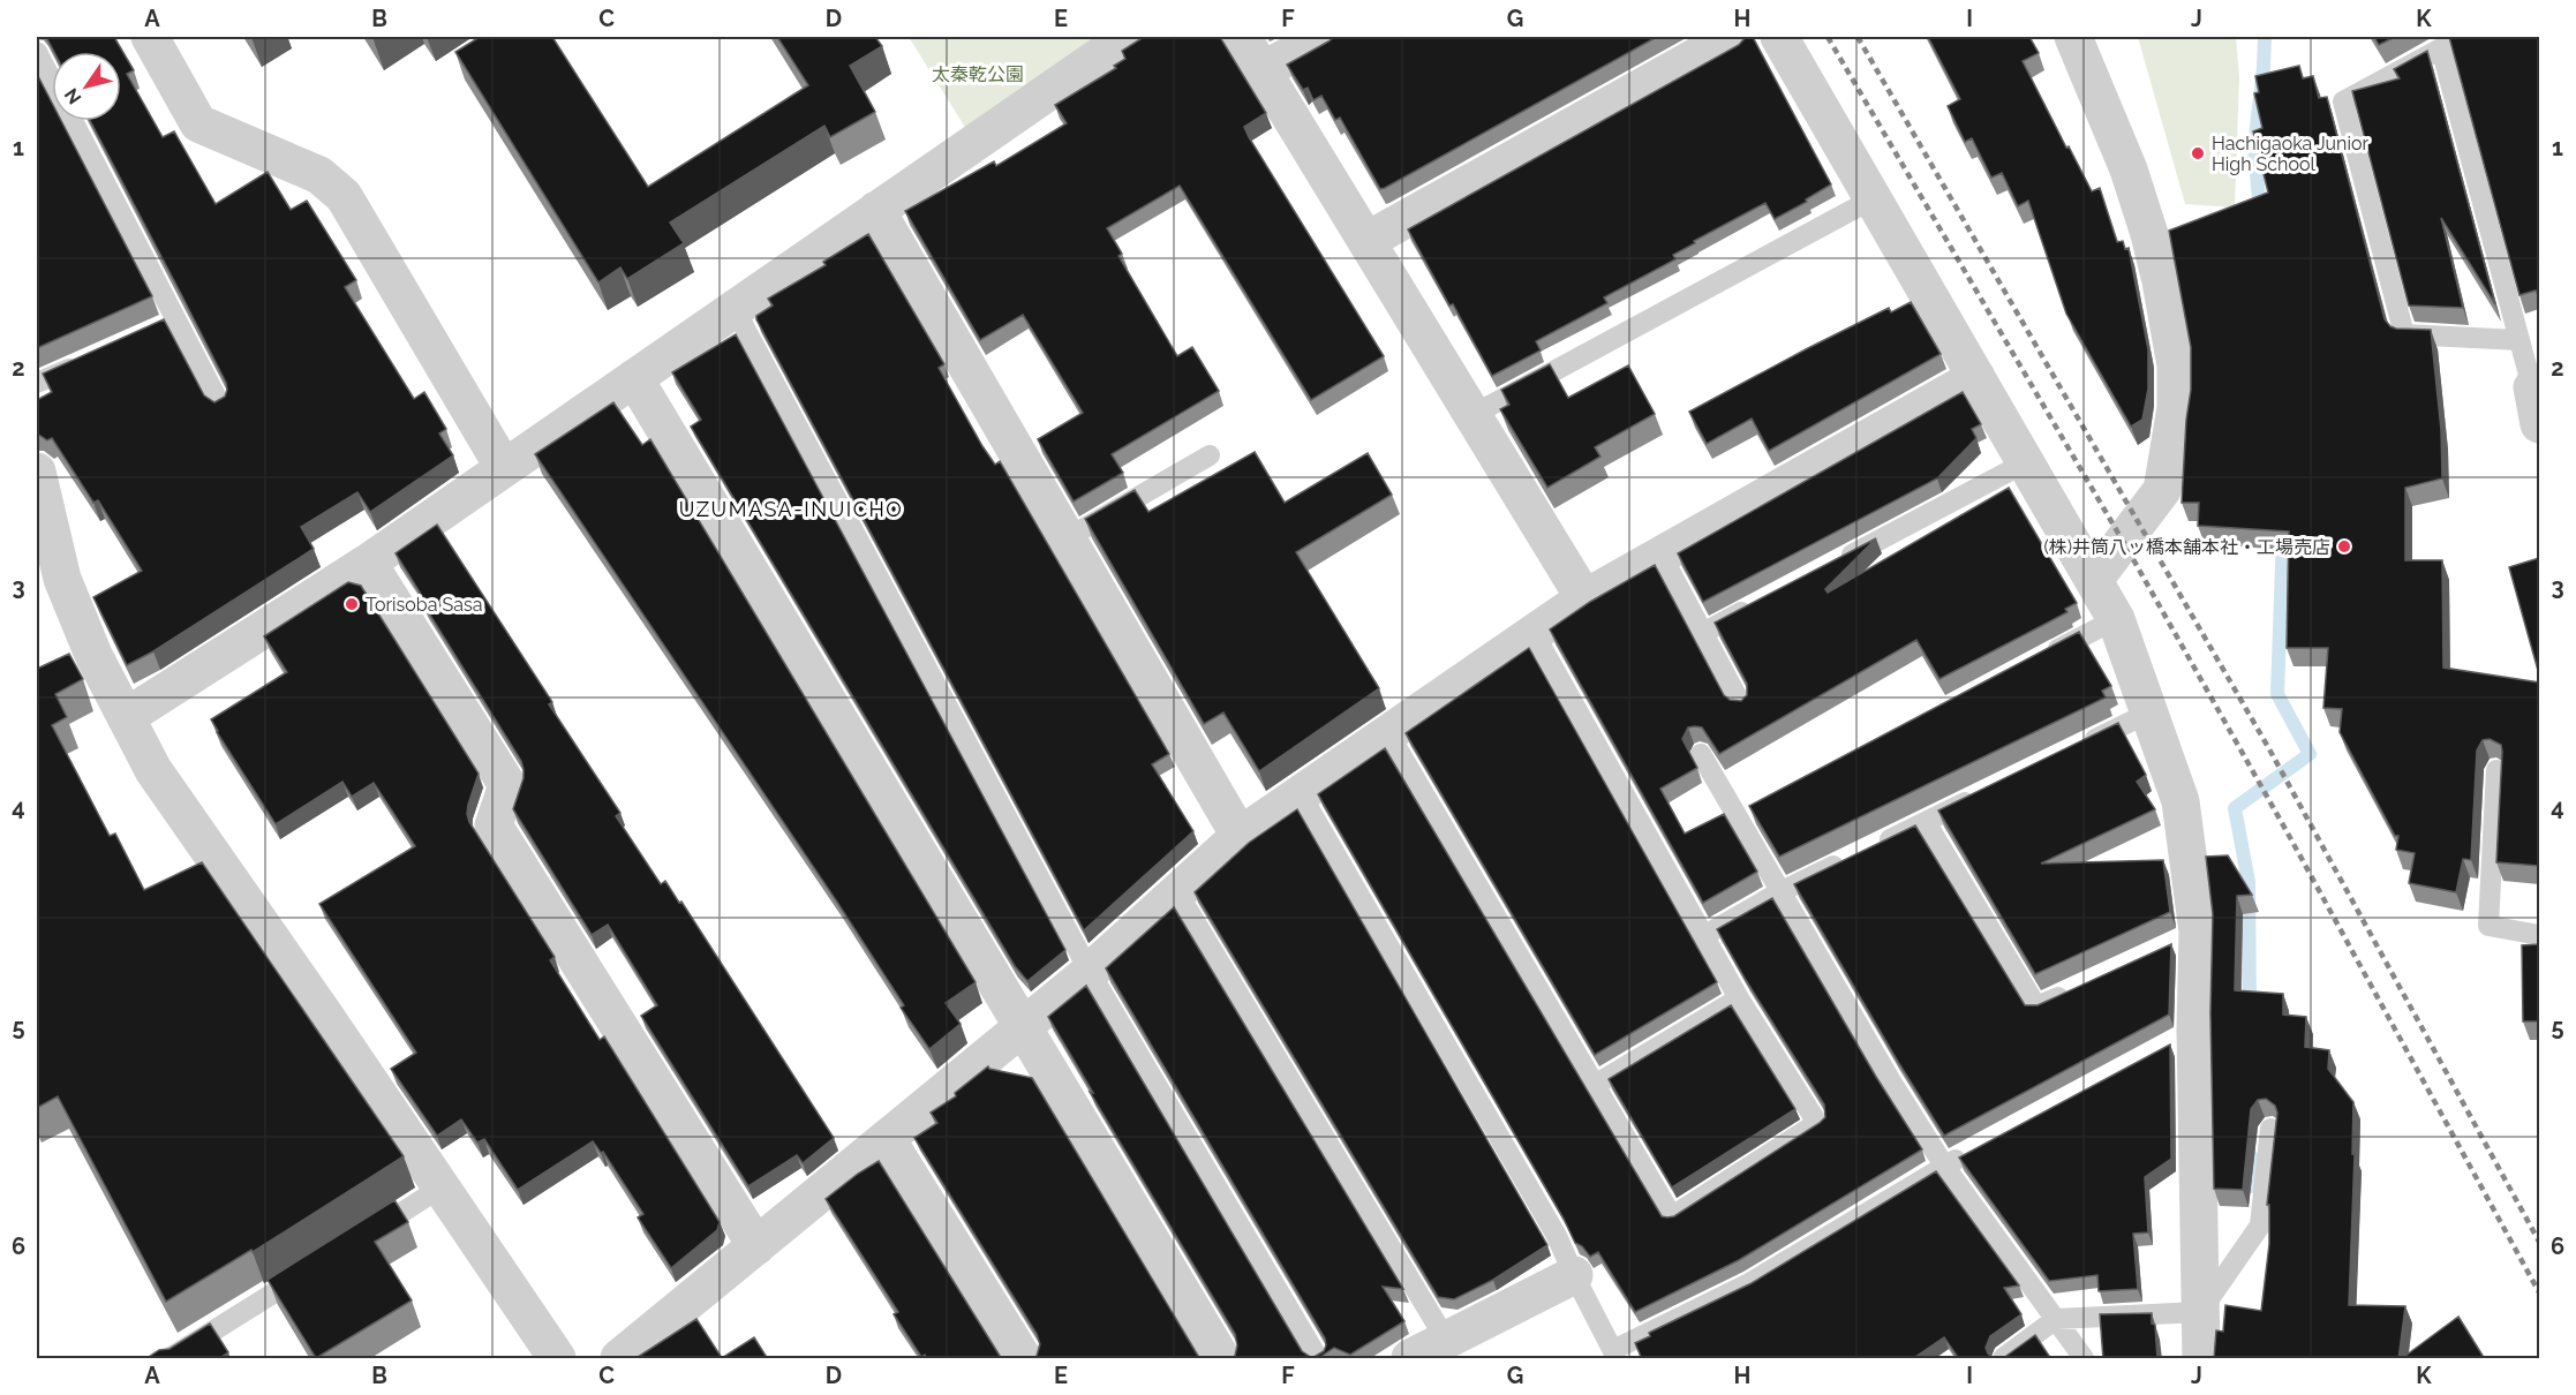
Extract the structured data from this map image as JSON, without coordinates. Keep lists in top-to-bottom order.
{
  "districts": ["UZUMASA-INUICHO"],
  "parks": ["太秦乾公園"],
  "places": ["Hachigaoka Junior High School", "(株)井筒八ッ橋本舗本社・工場売店", "Torisoba Sasa"],
  "north": "bottom left",
  "grid": {
    "columns": [
      "A",
      "B",
      "C",
      "D",
      "E",
      "F",
      "G",
      "H",
      "I",
      "J",
      "K"
    ],
    "rows": [
      "1",
      "2",
      "3",
      "4",
      "5",
      "6"
    ]
  }
}
